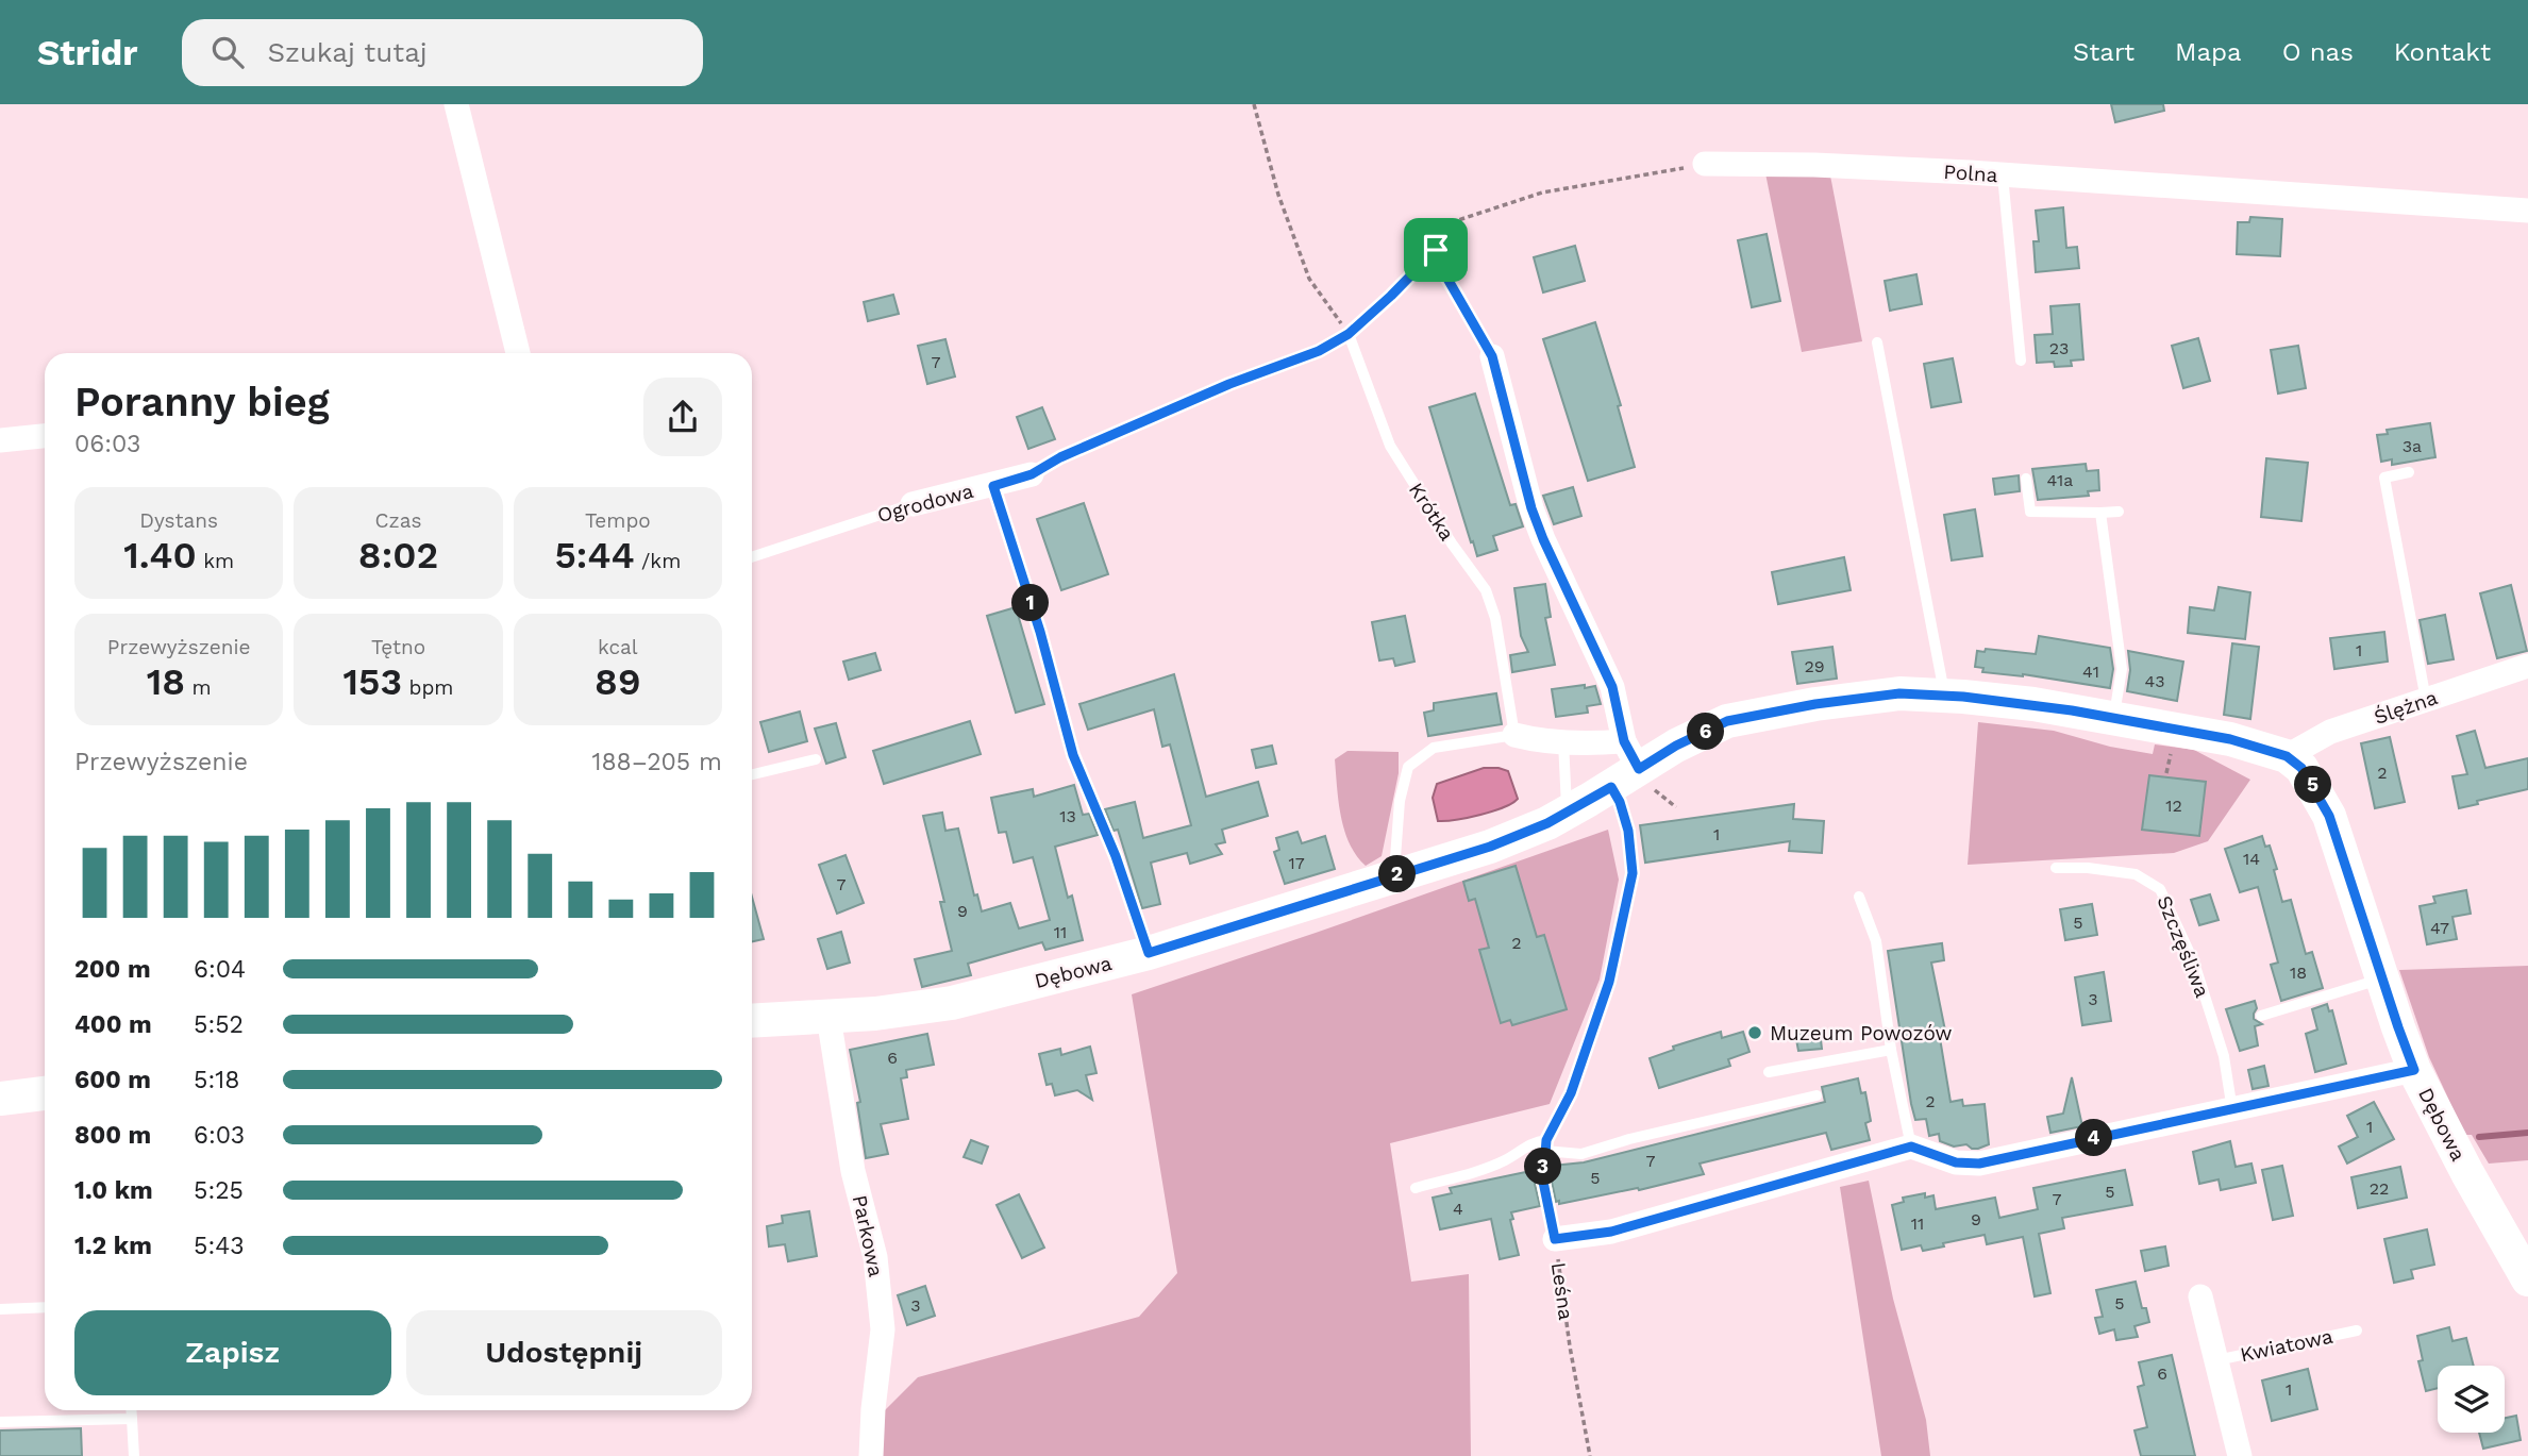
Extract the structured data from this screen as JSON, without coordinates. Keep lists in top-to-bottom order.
{
  "streets": {
    "street": [
      "Polna",
      "Ogrodowa",
      "Ślężna",
      "Dębowa",
      "Parkowa",
      "Kwiatowa"
    ],
    "lane": ["Krótka", "Szczęśliwa", "Leśna"]
  },
  "crossings": [
    ["Ślężna", "Dębowa"],
    ["Dębowa", "Parkowa"],
    ["Dębowa", "Leśna"]
  ],
  "places": ["Muzeum Powozów"],
  "house_numbers": [
    "23",
    "7",
    "3a",
    "41a",
    "1",
    "29",
    "41",
    "43",
    "2",
    "12",
    "13",
    "1",
    "14",
    "17",
    "7",
    "9",
    "5",
    "47",
    "11",
    "2",
    "18",
    "3",
    "6",
    "2",
    "1",
    "7",
    "5",
    "22",
    "5",
    "7",
    "4",
    "9",
    "11",
    "5",
    "3",
    "6",
    "1"
  ],
  "page": {
    "header": "Stridr",
    "search": "Szukaj tutaj",
    "nav": [
      "Start",
      "Mapa",
      "O nas",
      "Kontakt"
    ],
    "heading": ["Poranny bieg", "06:03"],
    "stats": [
      ["Dystans", "1.40 km"],
      ["Czas", "8:02"],
      ["Tempo", "5:44 /km"],
      ["Przewyższenie", "18 m"],
      ["Tętno", "153 bpm"],
      ["kcal", "89"]
    ],
    "pins": [
      "1",
      "6",
      "5",
      "2",
      "4",
      "3"
    ],
    "chart": ["Przewyższenie", "188–205 m"],
    "list": [
      {
        "name": "200 m",
        "note": "6:04"
      },
      {
        "name": "400 m",
        "note": "5:52"
      },
      {
        "name": "600 m",
        "note": "5:18"
      },
      {
        "name": "800 m",
        "note": "6:03"
      },
      {
        "name": "1.0 km",
        "note": "5:25"
      },
      {
        "name": "1.2 km",
        "note": "5:43"
      }
    ],
    "buttons": ["Zapisz", "Udostępnij"]
  }
}
